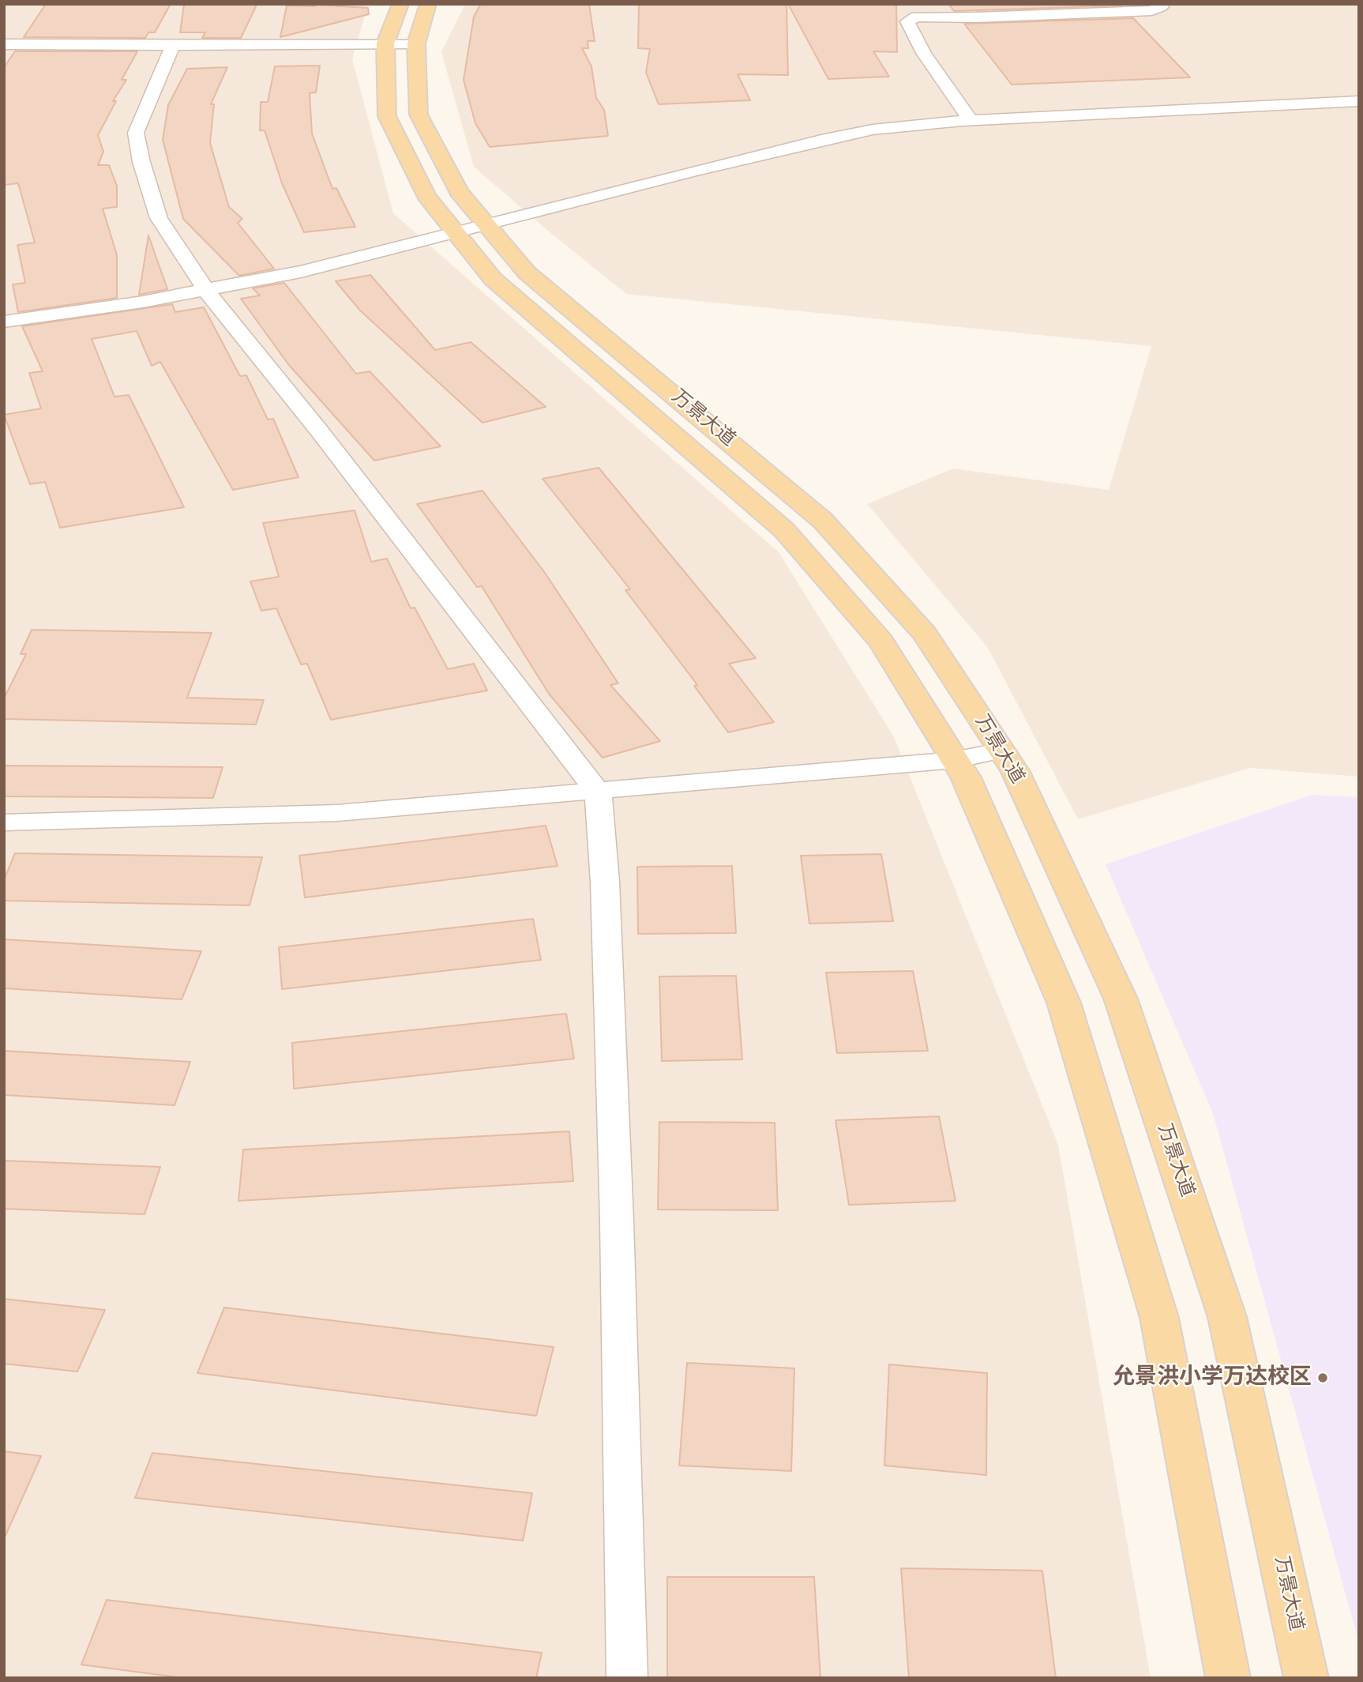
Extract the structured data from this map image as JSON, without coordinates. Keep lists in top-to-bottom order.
{
  "streets": {
    "main road": ["万景大道"]
  },
  "places": ["允景洪小学万达校区"]
}
